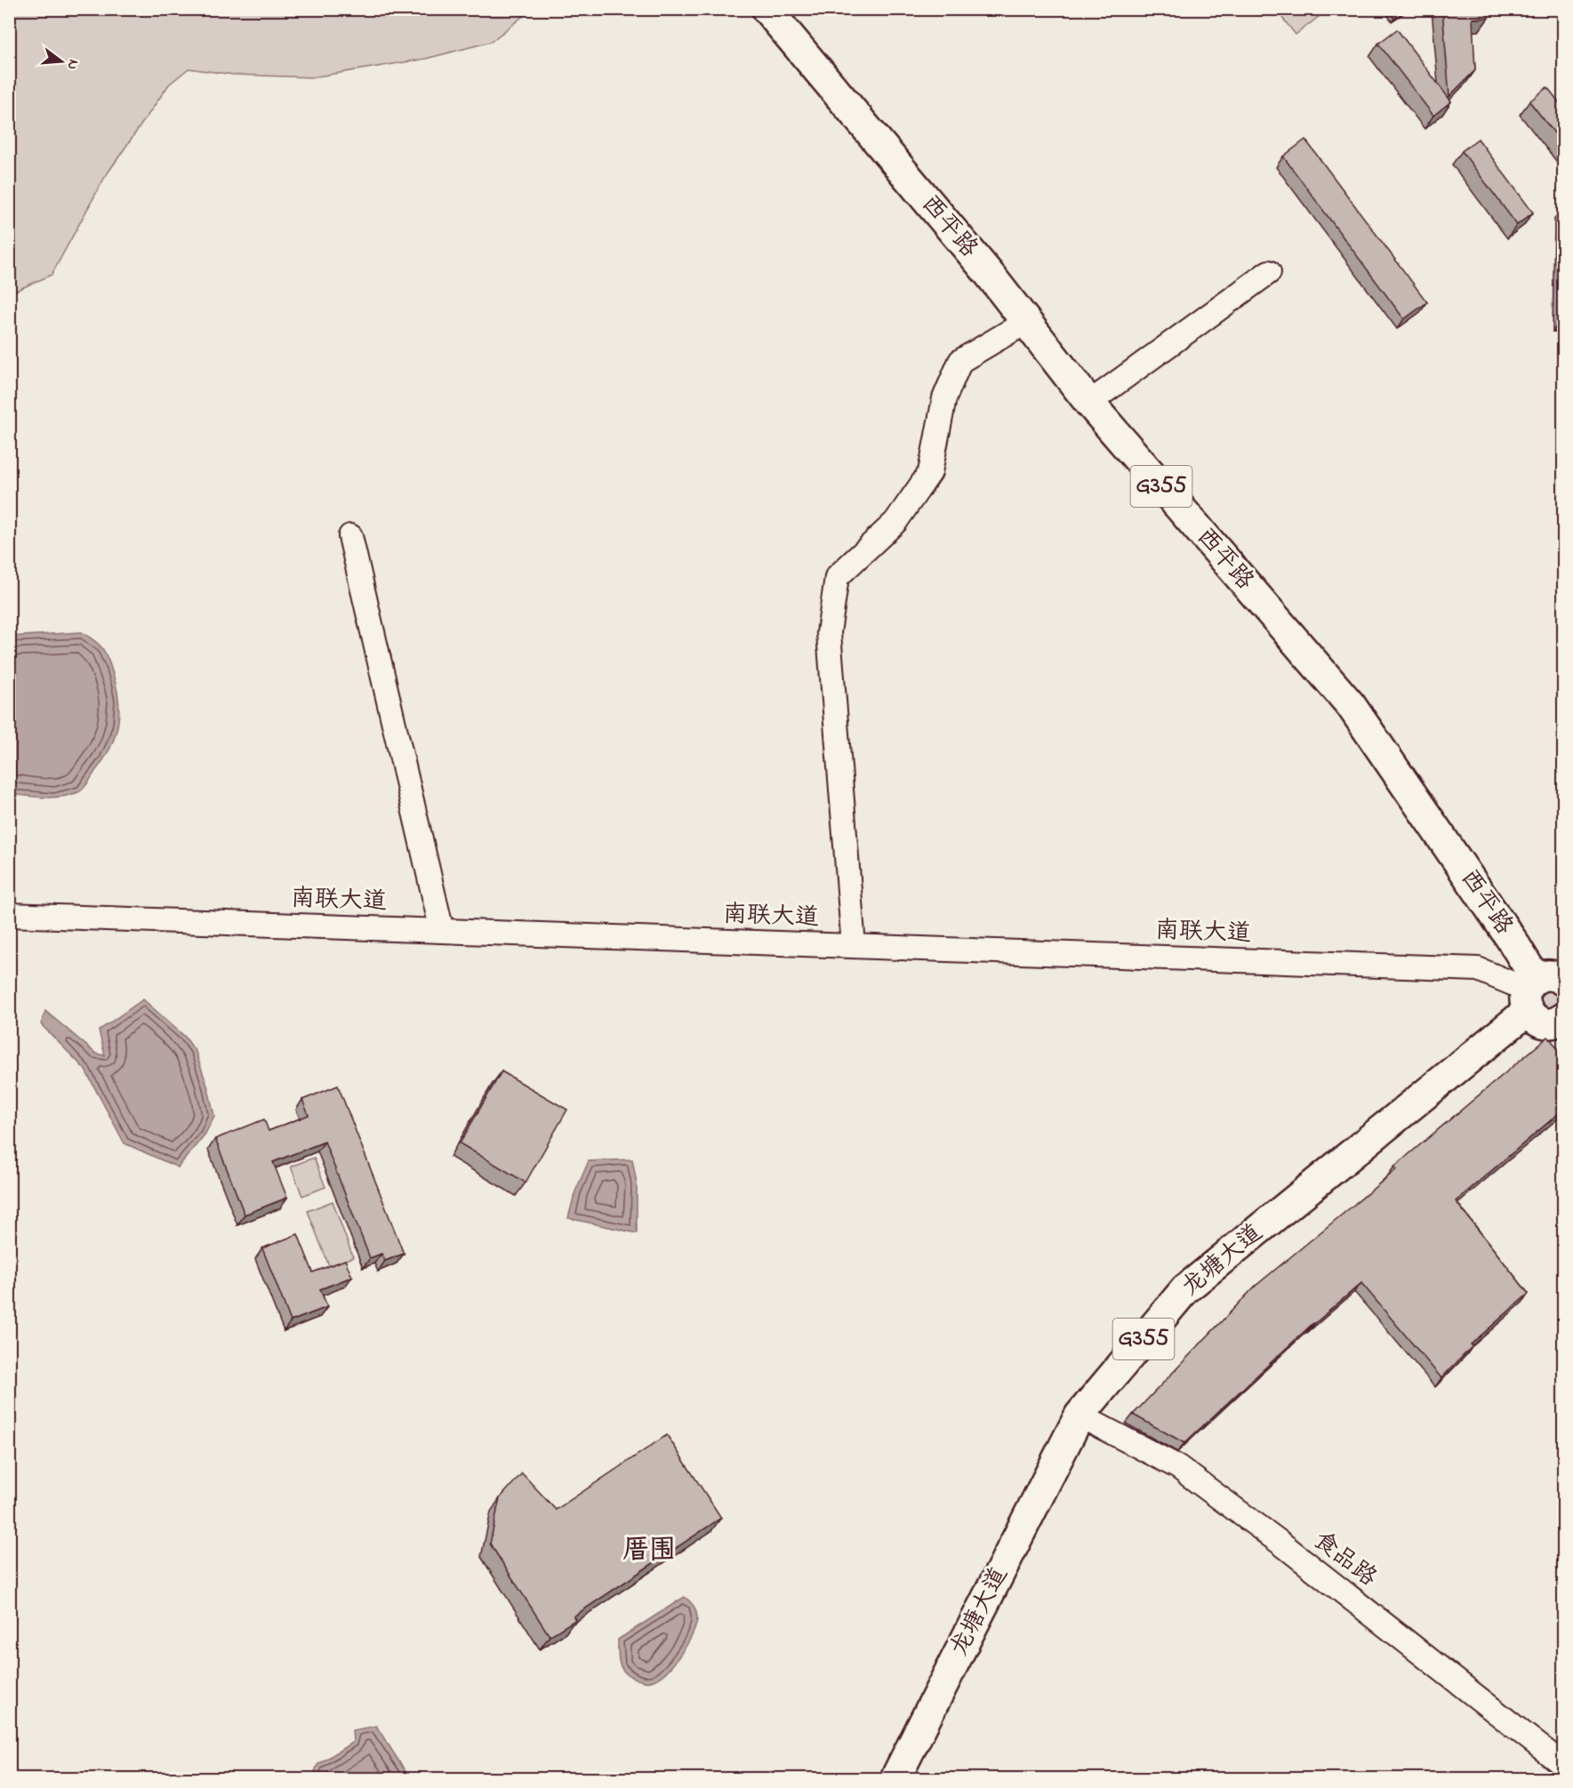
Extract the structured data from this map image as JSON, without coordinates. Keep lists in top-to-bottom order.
{
  "streets": {
    "highway": ["西平路", "G355", "龙塘大道"],
    "street": ["南联大道", "食品路"]
  },
  "crossings": [
    ["西平路", "南联大道"],
    ["西平路", "龙塘大道"],
    ["南联大道", "龙塘大道"],
    ["龙塘大道", "食品路"]
  ],
  "districts": ["厝围"],
  "north": "right"
}
